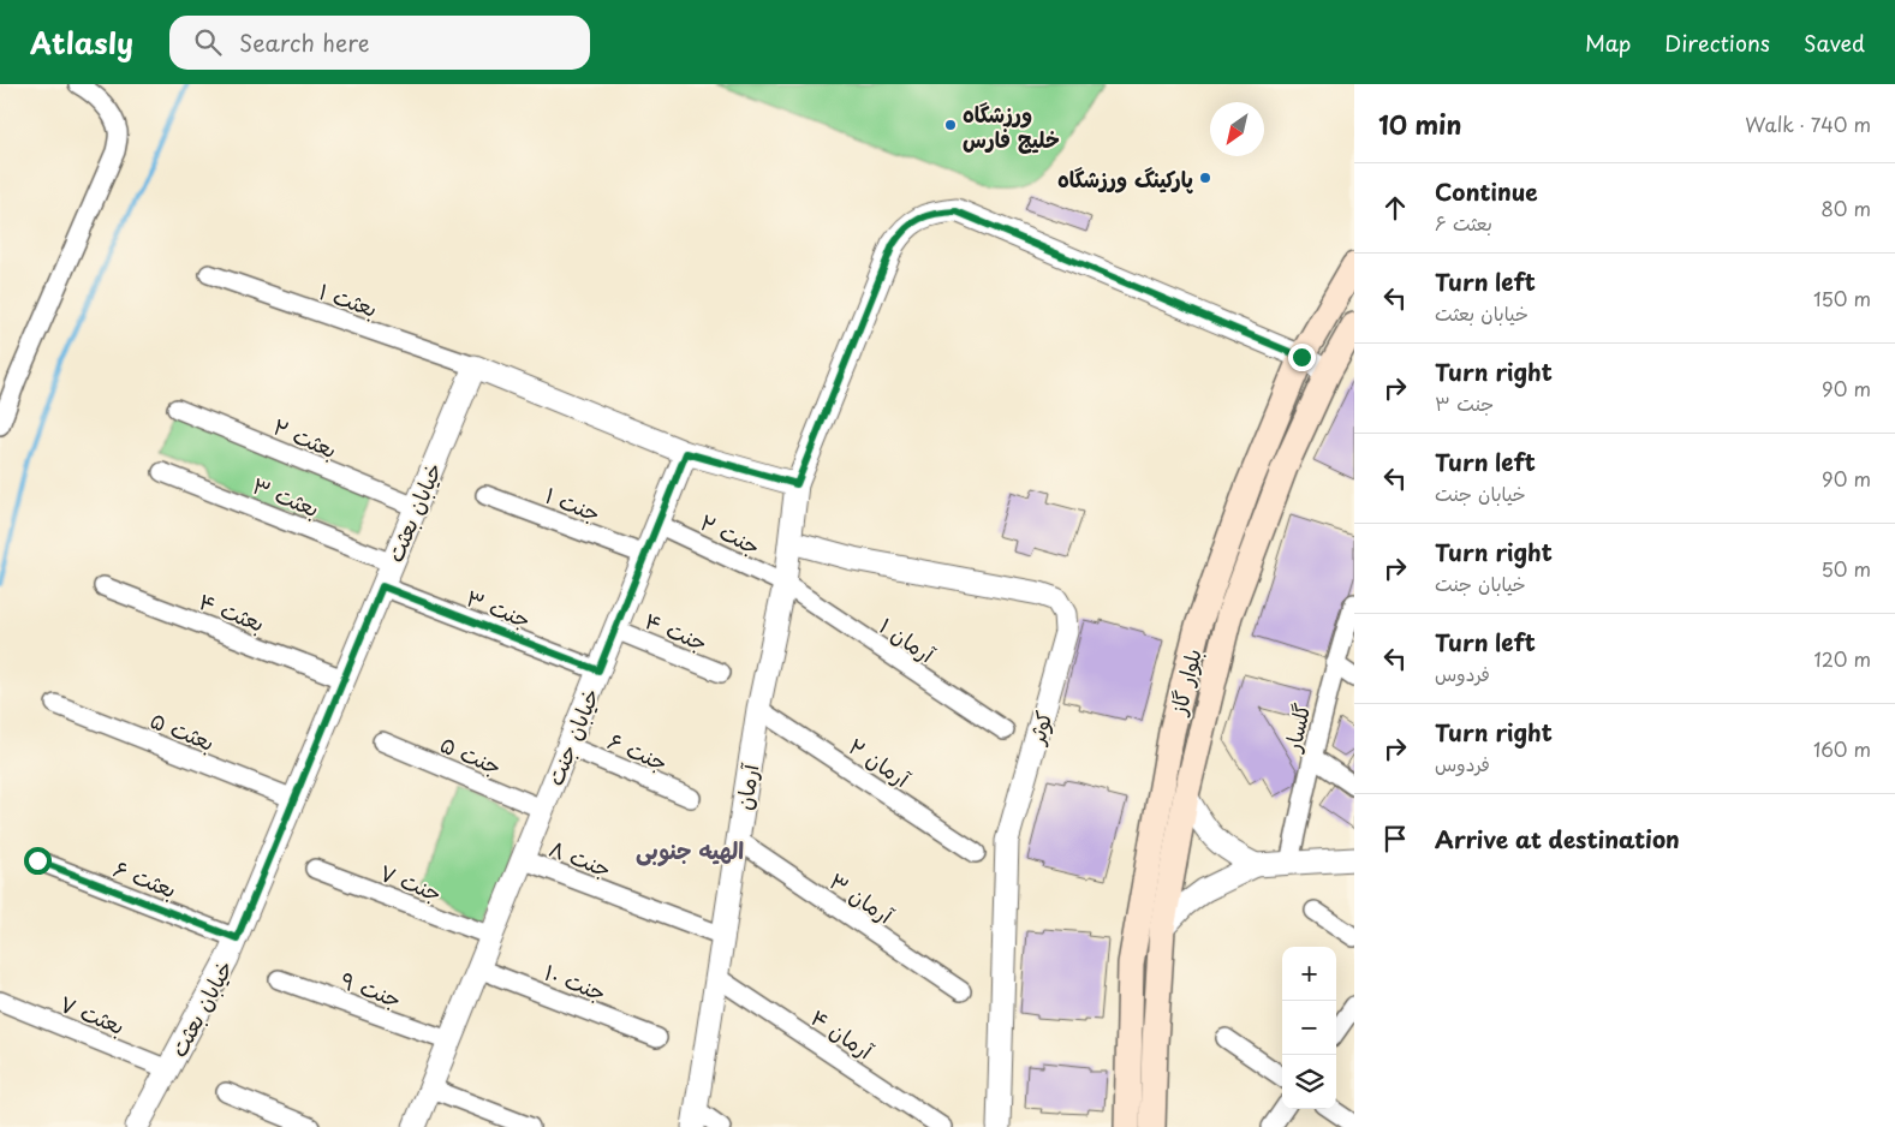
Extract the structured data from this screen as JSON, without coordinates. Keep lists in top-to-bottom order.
{
  "streets": {
    "main road": ["بلوار گاز"],
    "street": [
      "بعثت ۱",
      "بعثت ۲",
      "بعثت ۳",
      "جنت ۱",
      "خیابان بعثت",
      "جنت ۲",
      "جنت ۳",
      "بعثت ۴",
      "جنت ۴",
      "آرمان ۱",
      "کوثر",
      "گلسار",
      "بعثت ۵",
      "خیابان جنت",
      "جنت ۶",
      "جنت ۵",
      "آرمان ۲",
      "آرمان",
      "جنت ۸",
      "بعثت ۶",
      "جنت ۷",
      "آرمان ۳",
      "جنت ۱۰",
      "جنت ۹",
      "بعثت ۷",
      "آرمان ۴"
    ]
  },
  "crossings": [
    ["بعثت ۱", "خیابان بعثت"],
    ["بعثت ۲", "خیابان بعثت"],
    ["بعثت ۳", "خیابان بعثت"],
    ["جنت ۱", "خیابان جنت"],
    ["خیابان بعثت", "جنت ۳"],
    ["خیابان بعثت", "بعثت ۴"],
    ["خیابان بعثت", "بعثت ۵"],
    ["خیابان بعثت", "بعثت ۶"],
    ["خیابان بعثت", "بعثت ۷"],
    ["جنت ۲", "آرمان ۱"],
    ["جنت ۲", "خیابان جنت"],
    ["جنت ۲", "آرمان"],
    ["جنت ۳", "خیابان جنت"],
    ["جنت ۴", "خیابان جنت"],
    ["آرمان ۱", "آرمان"],
    ["بلوار گاز", "آرمان"],
    ["کوثر", "آرمان"],
    ["خیابان جنت", "جنت ۶"],
    ["خیابان جنت", "جنت ۵"],
    ["خیابان جنت", "جنت ۸"],
    ["خیابان جنت", "جنت ۷"],
    ["خیابان جنت", "جنت ۱۰"],
    ["خیابان جنت", "جنت ۹"],
    ["آرمان ۲", "آرمان"],
    ["آرمان", "جنت ۸"],
    ["آرمان", "آرمان ۳"],
    ["آرمان", "آرمان ۴"]
  ],
  "districts": ["الهیه جنوبی"],
  "places": ["ورزشگاه خلیج فارس", "پارکینگ ورزشگاه"],
  "north": "bottom left",
  "page": {
    "header": "Atlasly",
    "search": "Search here",
    "nav": ["Map", "Directions", "Saved"],
    "heading": ["10 min", "Walk · 740 m"],
    "list": [
      ["Continue", "بعثت ۶", "80 m"],
      ["Turn left", "خیابان بعثت", "150 m"],
      ["Turn right", "جنت ۳", "90 m"],
      ["Turn left", "خیابان جنت", "90 m"],
      ["Turn right", "خیابان جنت", "50 m"],
      ["Turn left", "فردوس", "120 m"],
      ["Turn right", "فردوس", "160 m"],
      "Arrive at destination"
    ],
    "map_buttons": ["+", "−"]
  }
}
